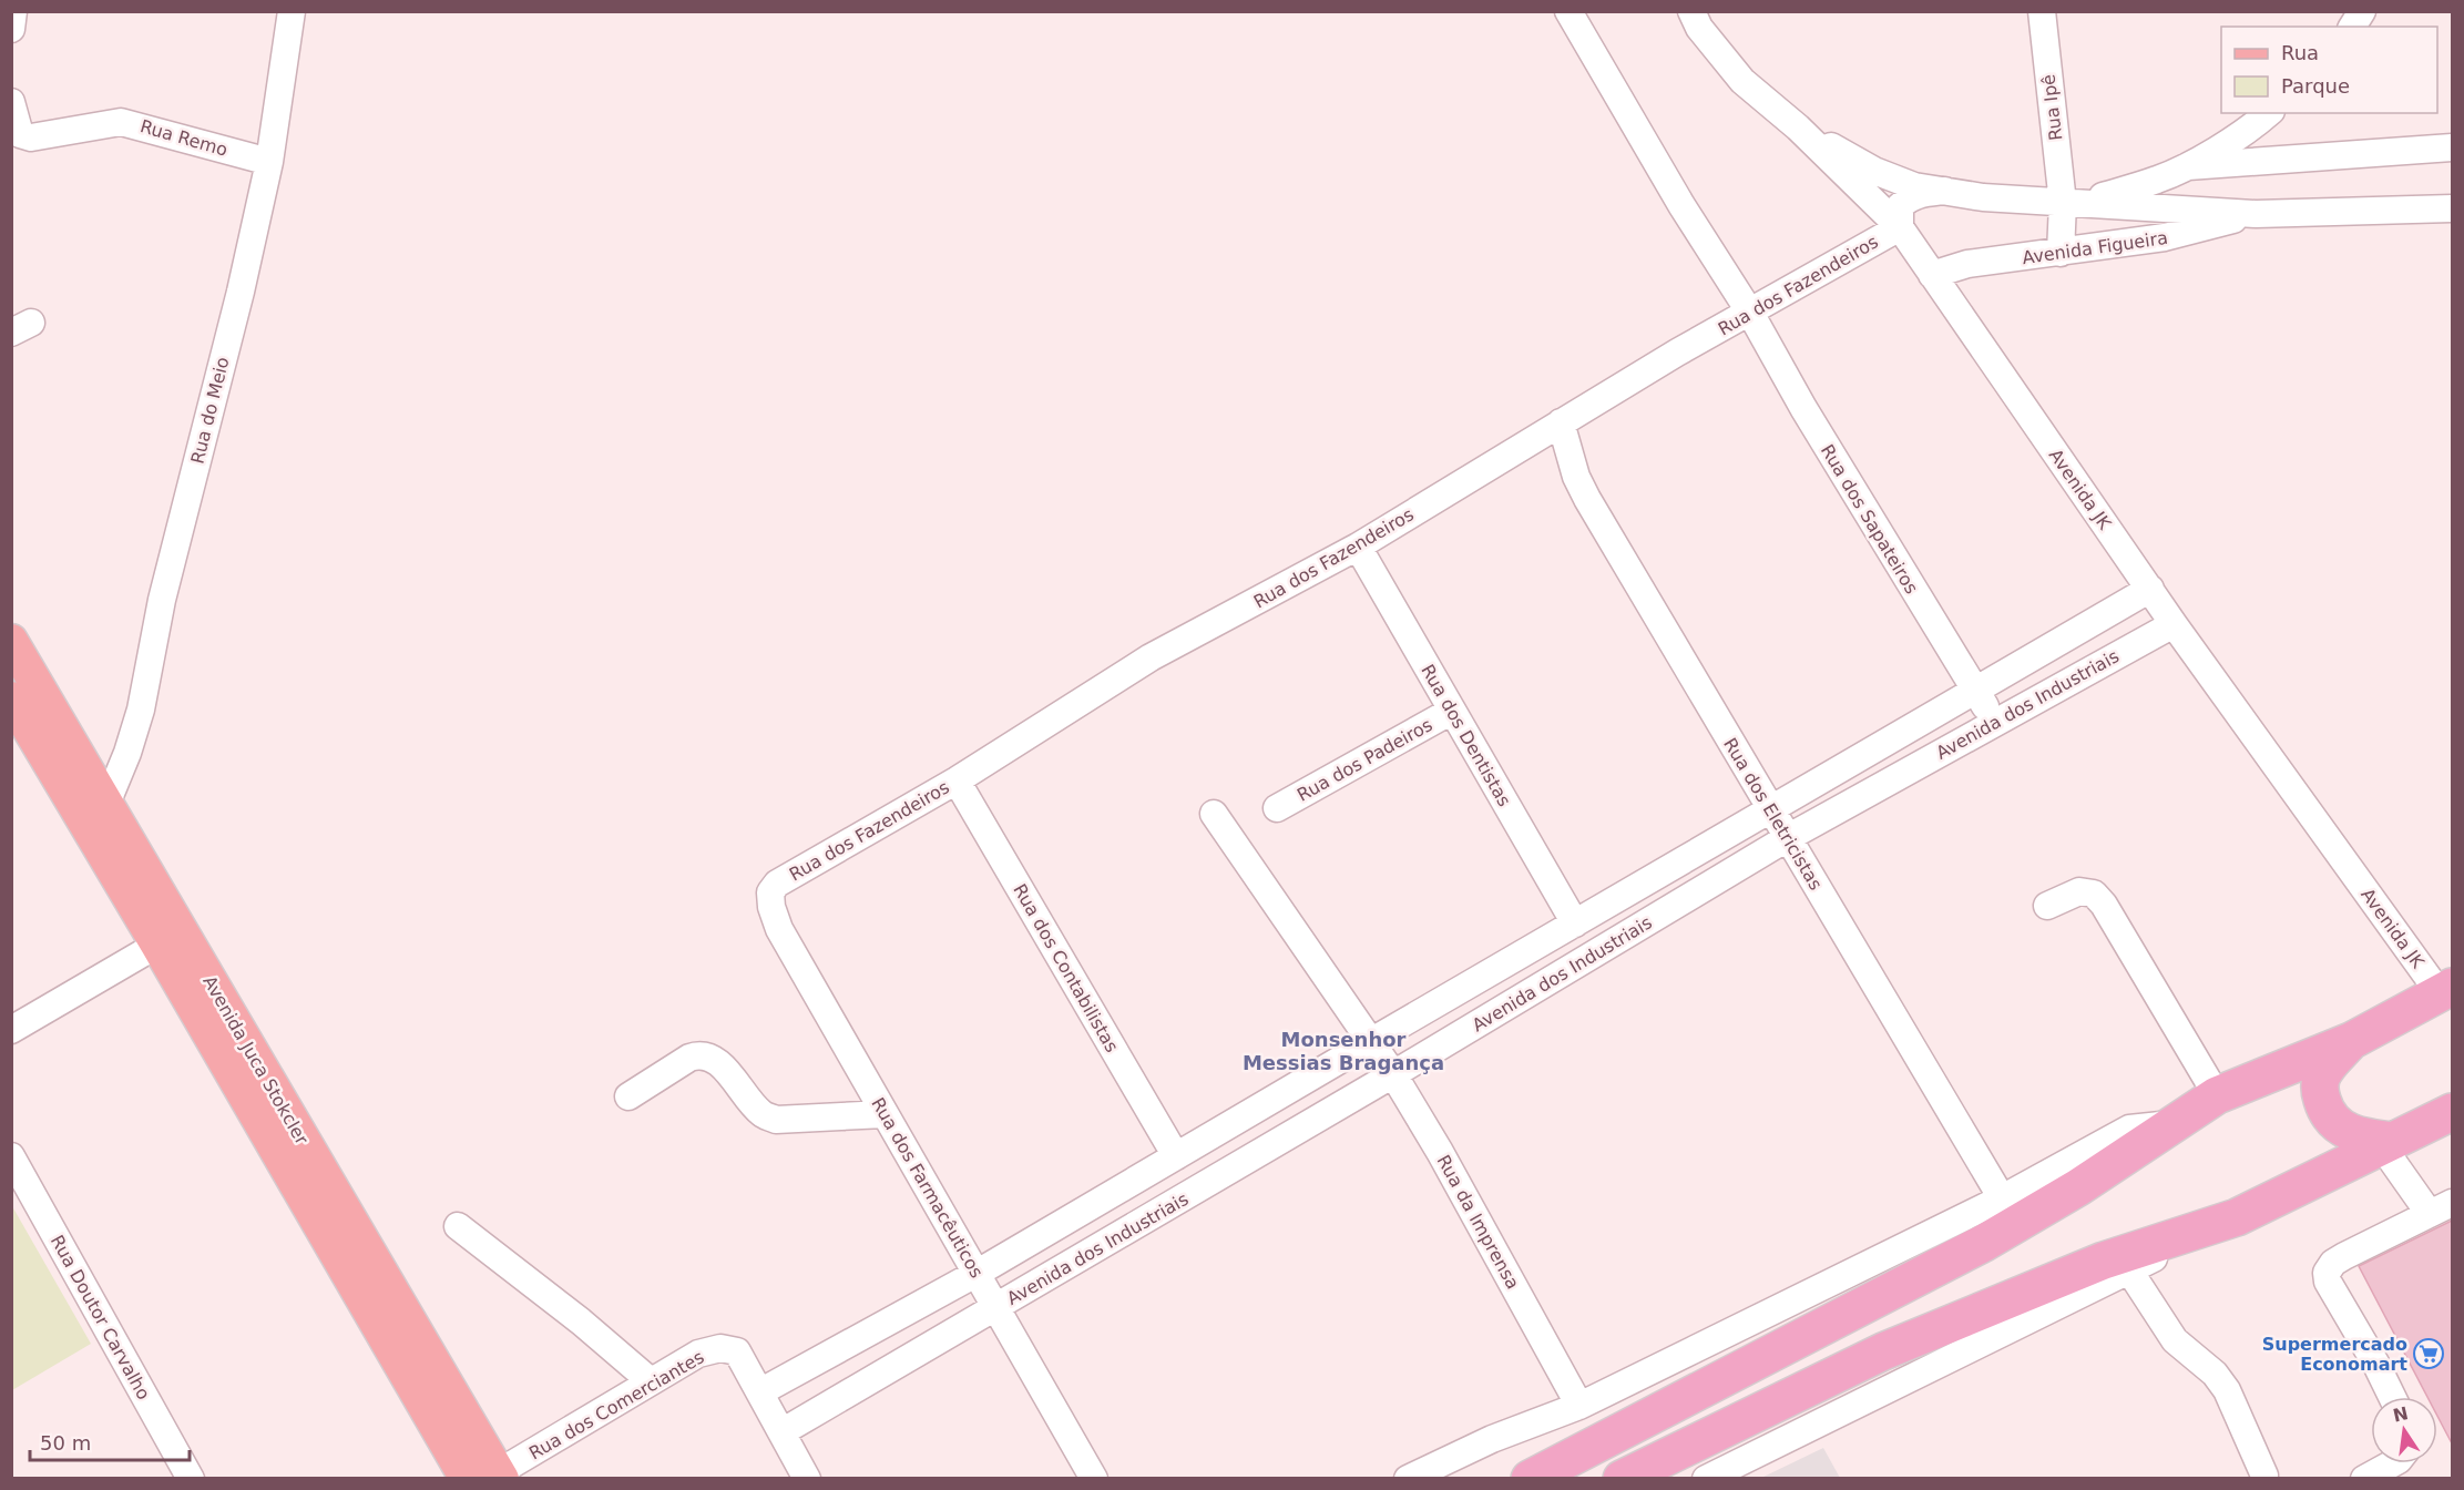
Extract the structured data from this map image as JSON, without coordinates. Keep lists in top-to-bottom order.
{
  "streets": {
    "main road": ["Avenida Juca Stokcler"],
    "street": [
      "Rua Ipê",
      "Rua Remo",
      "Avenida Figueira",
      "Rua dos Fazendeiros",
      "Rua do Meio",
      "Avenida JK",
      "Rua dos Sapateiros",
      "Avenida dos Industriais",
      "Rua dos Dentistas",
      "Rua dos Padeiros",
      "Rua dos Eletricistas",
      "Rua dos Contabilistas",
      "Rua dos Farmacêuticos",
      "Rua da Imprensa",
      "Rua Doutor Carvalho",
      "Rua dos Comerciantes"
    ]
  },
  "crossings": [
    ["Rua Ipê", "Avenida Figueira"],
    ["Rua Remo", "Rua do Meio"],
    ["Avenida Figueira", "Avenida JK"],
    ["Rua dos Fazendeiros", "Avenida JK"],
    ["Rua dos Fazendeiros", "Rua dos Sapateiros"],
    ["Rua dos Fazendeiros", "Rua dos Dentistas"],
    ["Rua dos Fazendeiros", "Rua dos Eletricistas"],
    ["Rua dos Fazendeiros", "Rua dos Contabilistas"],
    ["Rua dos Fazendeiros", "Rua dos Farmacêuticos"],
    ["Rua do Meio", "Avenida Juca Stokcler"],
    ["Avenida JK", "Avenida dos Industriais"],
    ["Rua dos Sapateiros", "Avenida dos Industriais"],
    ["Avenida dos Industriais", "Rua dos Dentistas"],
    ["Avenida dos Industriais", "Rua dos Eletricistas"],
    ["Avenida dos Industriais", "Rua dos Contabilistas"],
    ["Avenida dos Industriais", "Rua dos Farmacêuticos"],
    ["Avenida dos Industriais", "Rua da Imprensa"],
    ["Avenida dos Industriais", "Rua dos Comerciantes"],
    ["Rua dos Dentistas", "Rua dos Padeiros"],
    ["Avenida Juca Stokcler", "Rua dos Comerciantes"]
  ],
  "districts": ["Monsenhor Messias Bragança"],
  "places": {
    "supermarket": ["Supermercado Economart"]
  },
  "legend": ["Rua", "Parque"],
  "scale_bar": "50 m",
  "north": "top"
}
